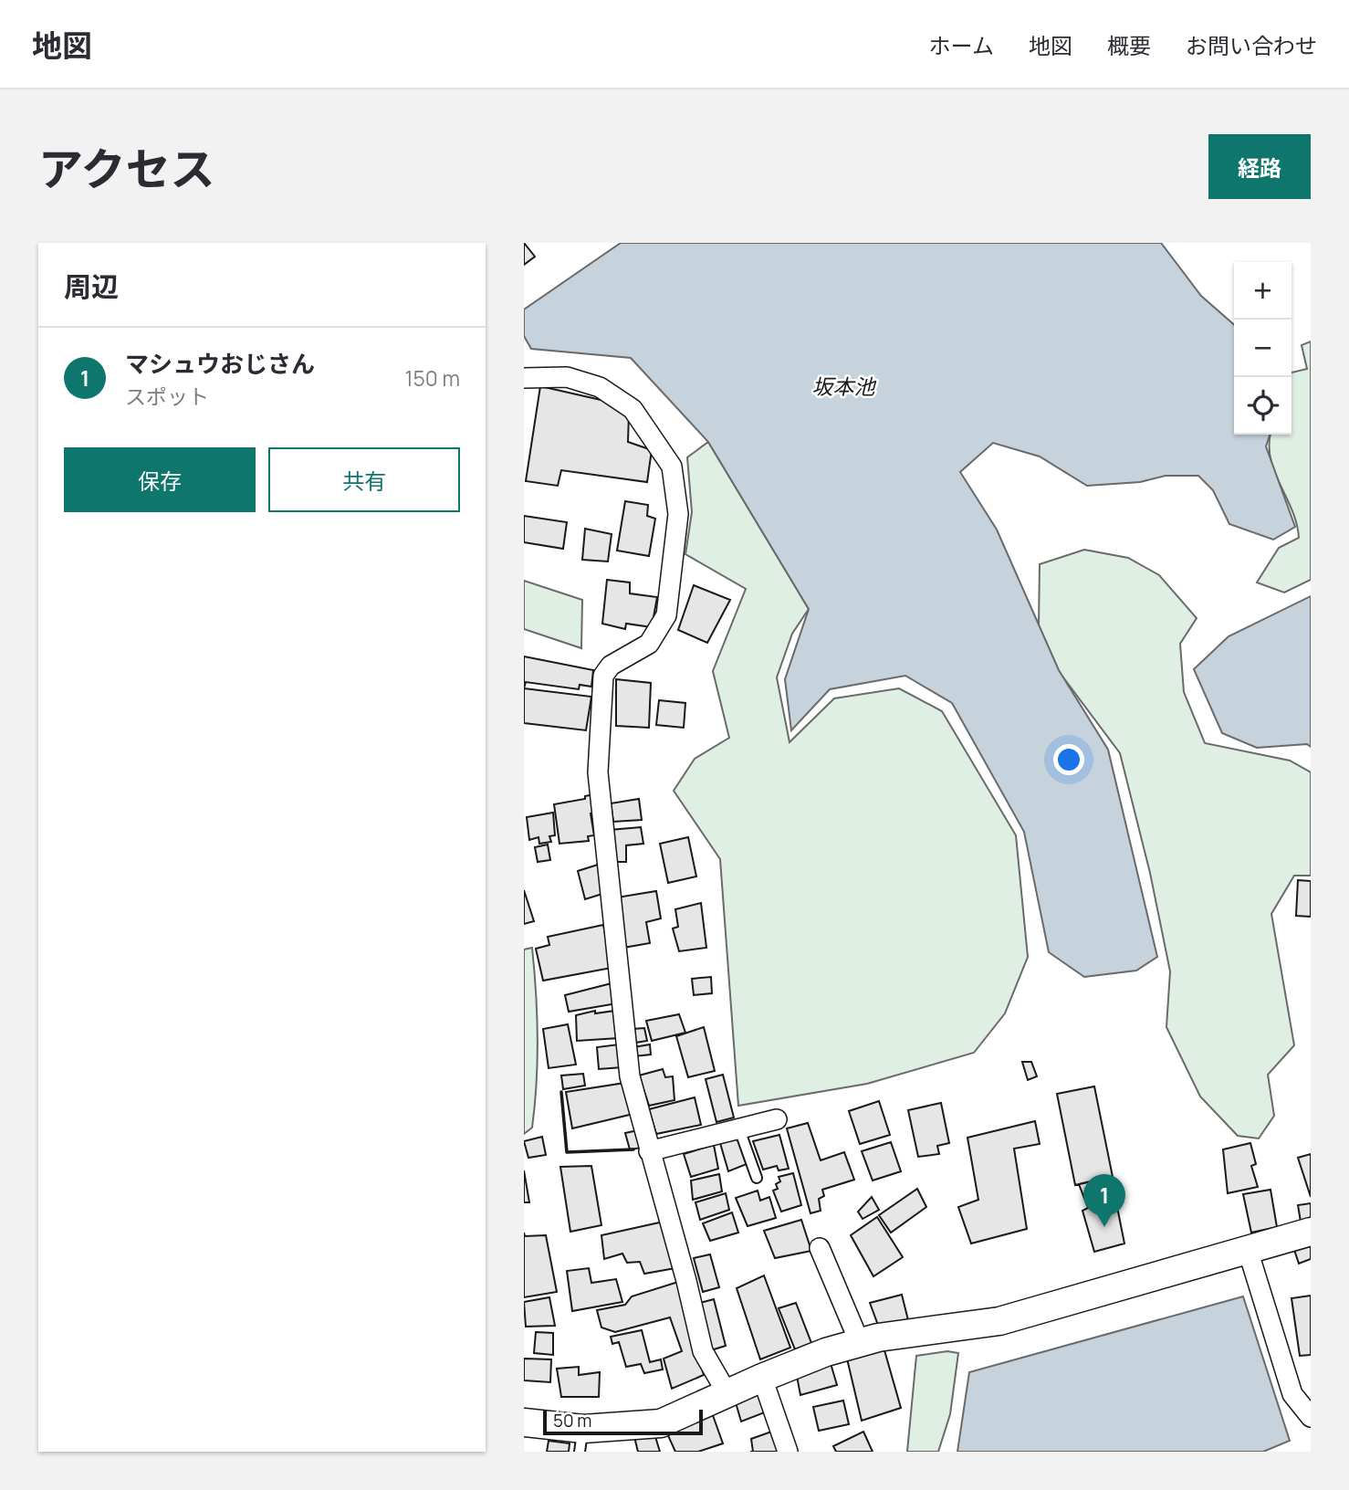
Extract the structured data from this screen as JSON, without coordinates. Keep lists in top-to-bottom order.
{
  "water": ["坂本池"],
  "scale_bar": "50 m",
  "page": {
    "header": "地図",
    "nav": [
      "ホーム",
      "地図",
      "概要",
      "お問い合わせ"
    ],
    "title": "アクセス",
    "buttons": [
      "経路",
      ["保存", "共有"]
    ],
    "heading": "周辺",
    "map_buttons": ["+", "−"],
    "list": [
      {
        "mark": "1",
        "name": "マシュウおじさん",
        "note": "スポット",
        "value": "150 m"
      }
    ],
    "pins": "1",
    "scale": "50 m"
  }
}
